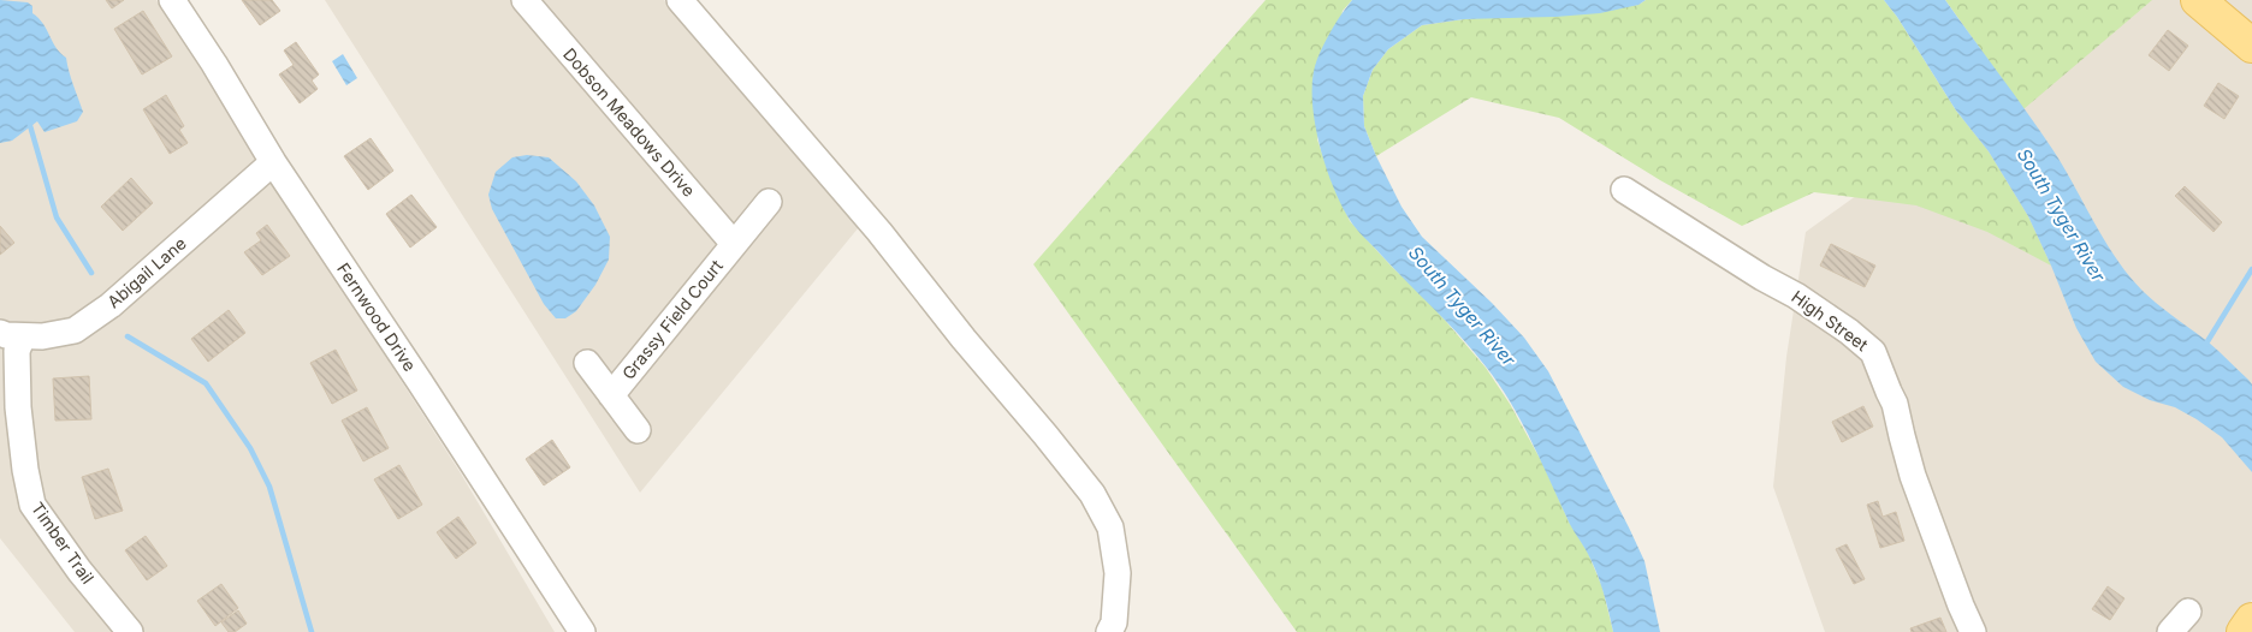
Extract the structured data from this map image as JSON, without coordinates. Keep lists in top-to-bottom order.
{
  "streets": {
    "street": [
      "Dobson Meadows Drive",
      "Abigail Lane",
      "Fernwood Drive",
      "Grassy Field Court",
      "High Street",
      "Timber Trail"
    ]
  },
  "crossings": [
    ["Dobson Meadows Drive", "Grassy Field Court"],
    ["Abigail Lane", "Fernwood Drive"],
    ["Abigail Lane", "Timber Trail"]
  ],
  "water": ["South Tyger River"]
}
